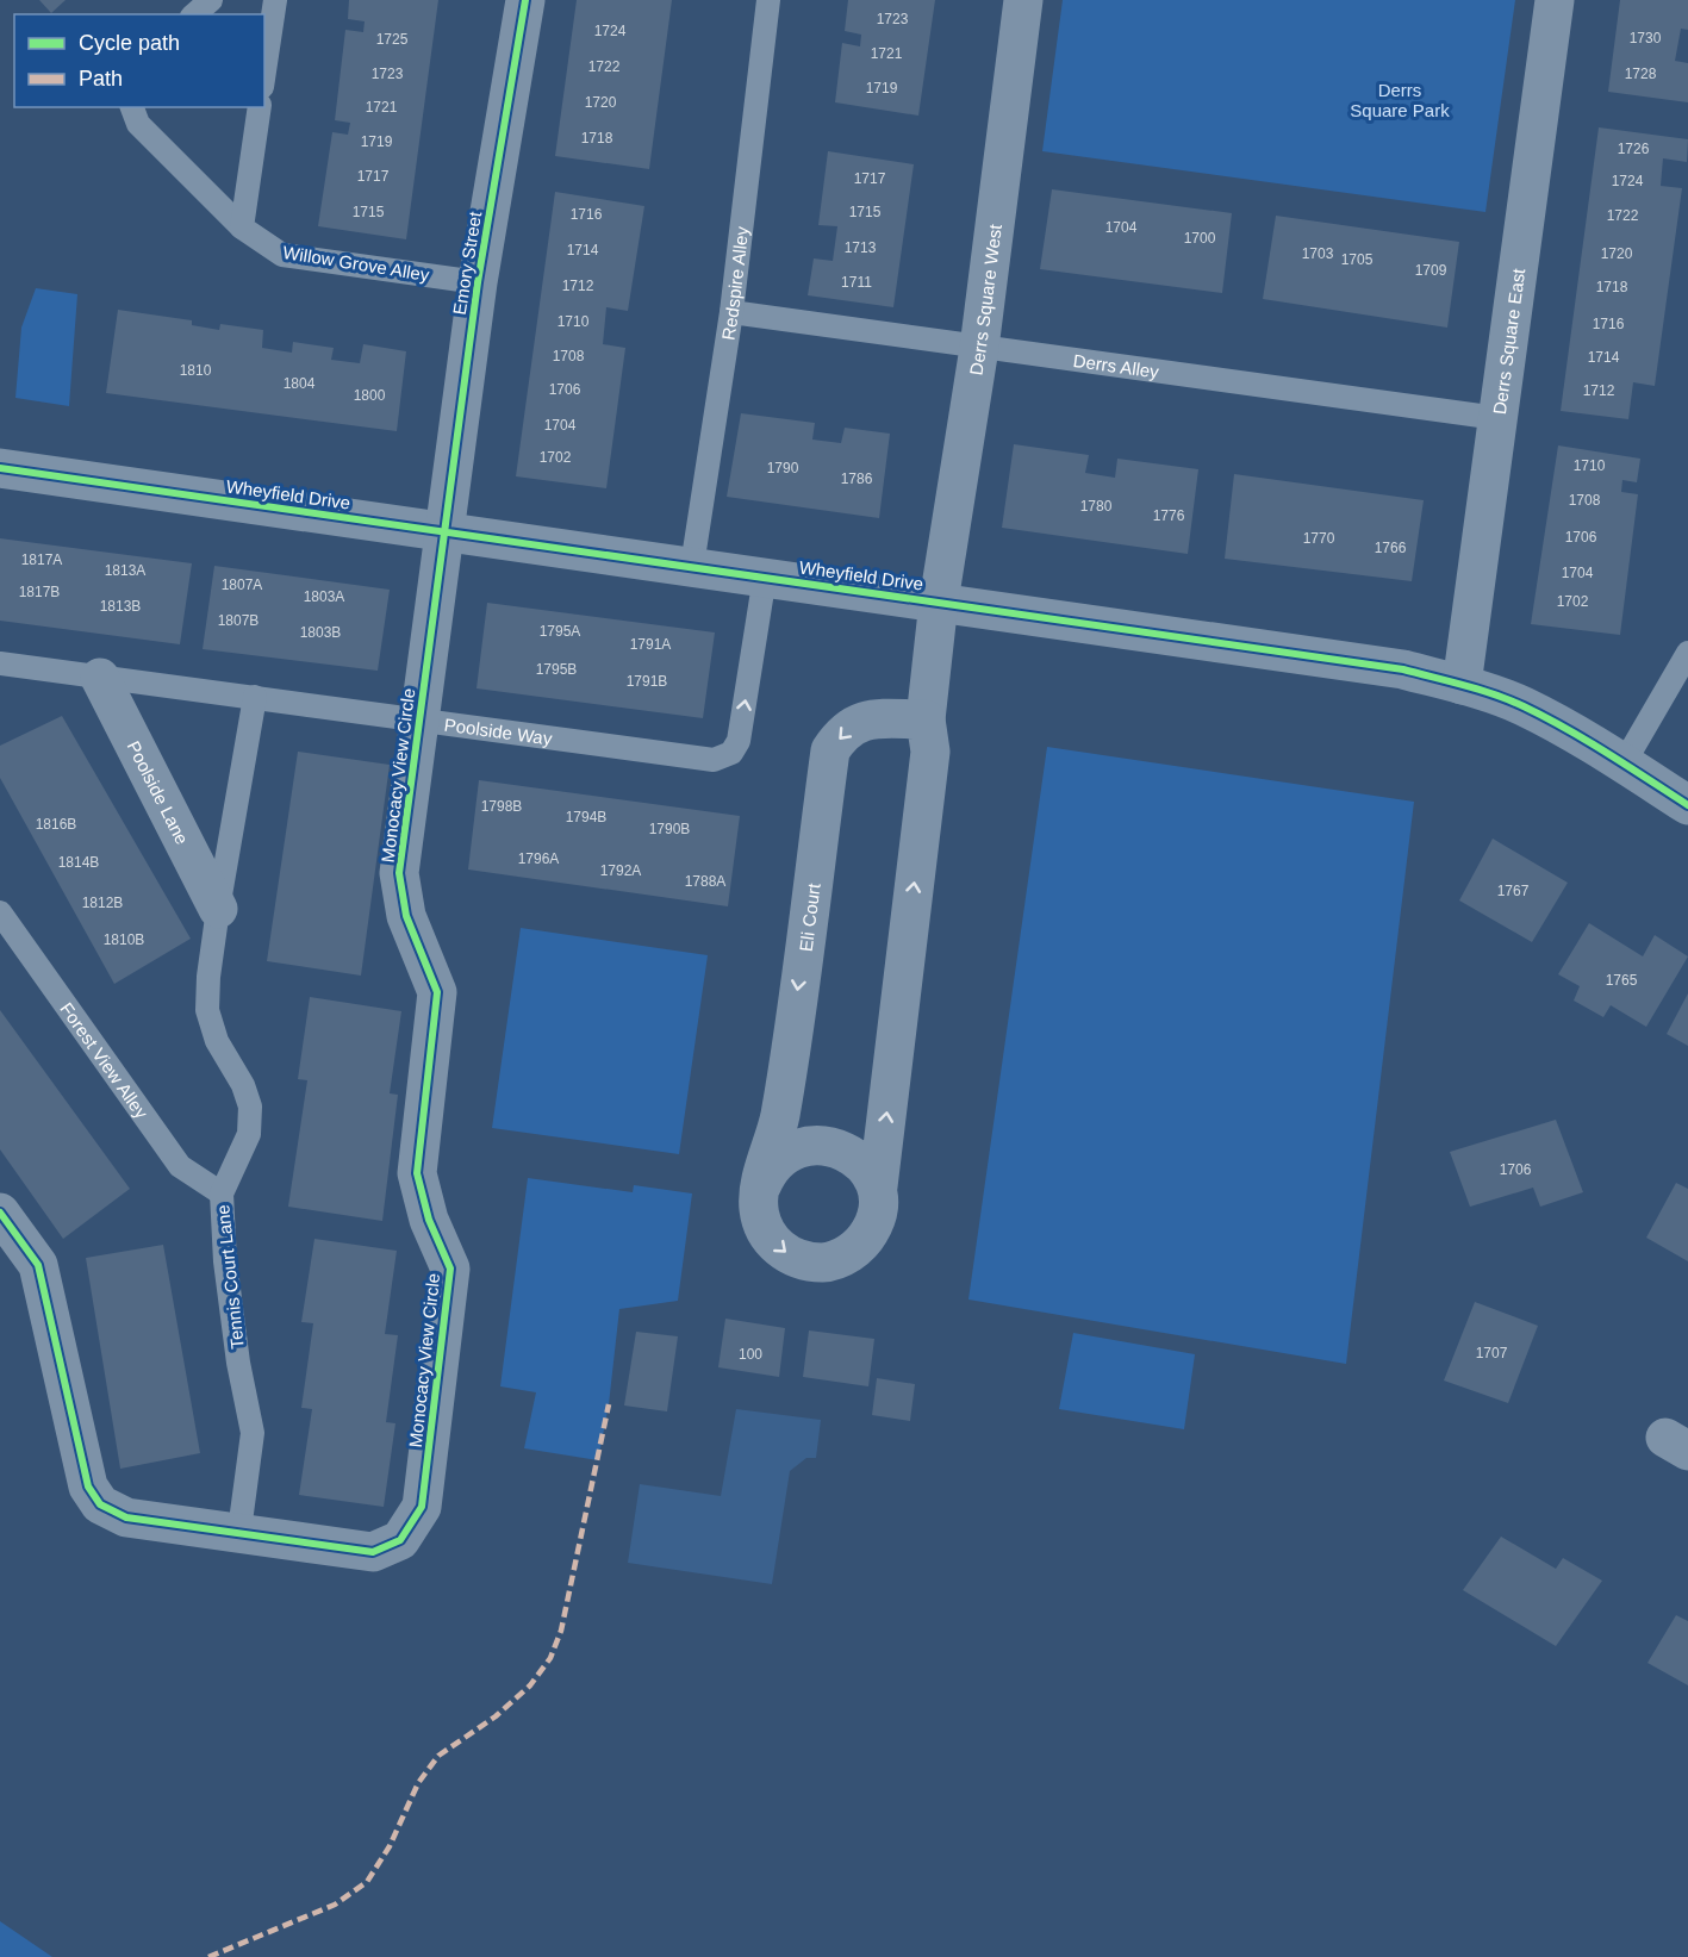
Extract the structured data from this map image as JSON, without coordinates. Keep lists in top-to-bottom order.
{
  "streets": {
    "street": [
      "Emory Street",
      "Derrs Square West",
      "Derrs Square East",
      "Wheyfield Drive",
      "Monocacy View Circle",
      "Poolside Lane",
      "Eli Court"
    ],
    "lane": [
      "Willow Grove Alley",
      "Redspire Alley",
      "Derrs Alley",
      "Poolside Way",
      "Forest View Alley",
      "Tennis Court Lane"
    ]
  },
  "crossings": [
    ["Willow Grove Alley", "Emory Street"],
    ["Emory Street", "Wheyfield Drive"],
    ["Emory Street", "Monocacy View Circle"],
    ["Redspire Alley", "Derrs Alley"],
    ["Redspire Alley", "Wheyfield Drive"],
    ["Derrs Square West", "Derrs Alley"],
    ["Derrs Square West", "Wheyfield Drive"],
    ["Derrs Square West", "Eli Court"],
    ["Derrs Square East", "Derrs Alley"],
    ["Derrs Square East", "Wheyfield Drive"],
    ["Wheyfield Drive", "Poolside Way"],
    ["Wheyfield Drive", "Monocacy View Circle"],
    ["Wheyfield Drive", "Eli Court"],
    ["Poolside Way", "Monocacy View Circle"],
    ["Poolside Way", "Poolside Lane"],
    ["Poolside Way", "Tennis Court Lane"],
    ["Monocacy View Circle", "Tennis Court Lane"],
    ["Poolside Lane", "Tennis Court Lane"],
    ["Forest View Alley", "Tennis Court Lane"]
  ],
  "parks": ["Derrs Square Park"],
  "house_numbers": [
    "1723",
    "1724",
    "1730",
    "1725",
    "1721",
    "1722",
    "1723",
    "1728",
    "1719",
    "1720",
    "1721",
    "1718",
    "1719",
    "1726",
    "1717",
    "1717",
    "1724",
    "1715",
    "1715",
    "1716",
    "1722",
    "1704",
    "1700",
    "1713",
    "1714",
    "1703",
    "1720",
    "1705",
    "1709",
    "1711",
    "1712",
    "1718",
    "1710",
    "1716",
    "1708",
    "1714",
    "1810",
    "1804",
    "1706",
    "1712",
    "1800",
    "1704",
    "1702",
    "1710",
    "1790",
    "1786",
    "1708",
    "1780",
    "1776",
    "1706",
    "1770",
    "1766",
    "1817A",
    "1813A",
    "1704",
    "1807A",
    "1817B",
    "1803A",
    "1702",
    "1813B",
    "1807B",
    "1795A",
    "1803B",
    "1791A",
    "1795B",
    "1791B",
    "1798B",
    "1794B",
    "1816B",
    "1790B",
    "1796A",
    "1814B",
    "1792A",
    "1788A",
    "1767",
    "1812B",
    "1810B",
    "1765",
    "1706",
    "1707",
    "100"
  ],
  "legend": ["Cycle path", "Path"]
}
